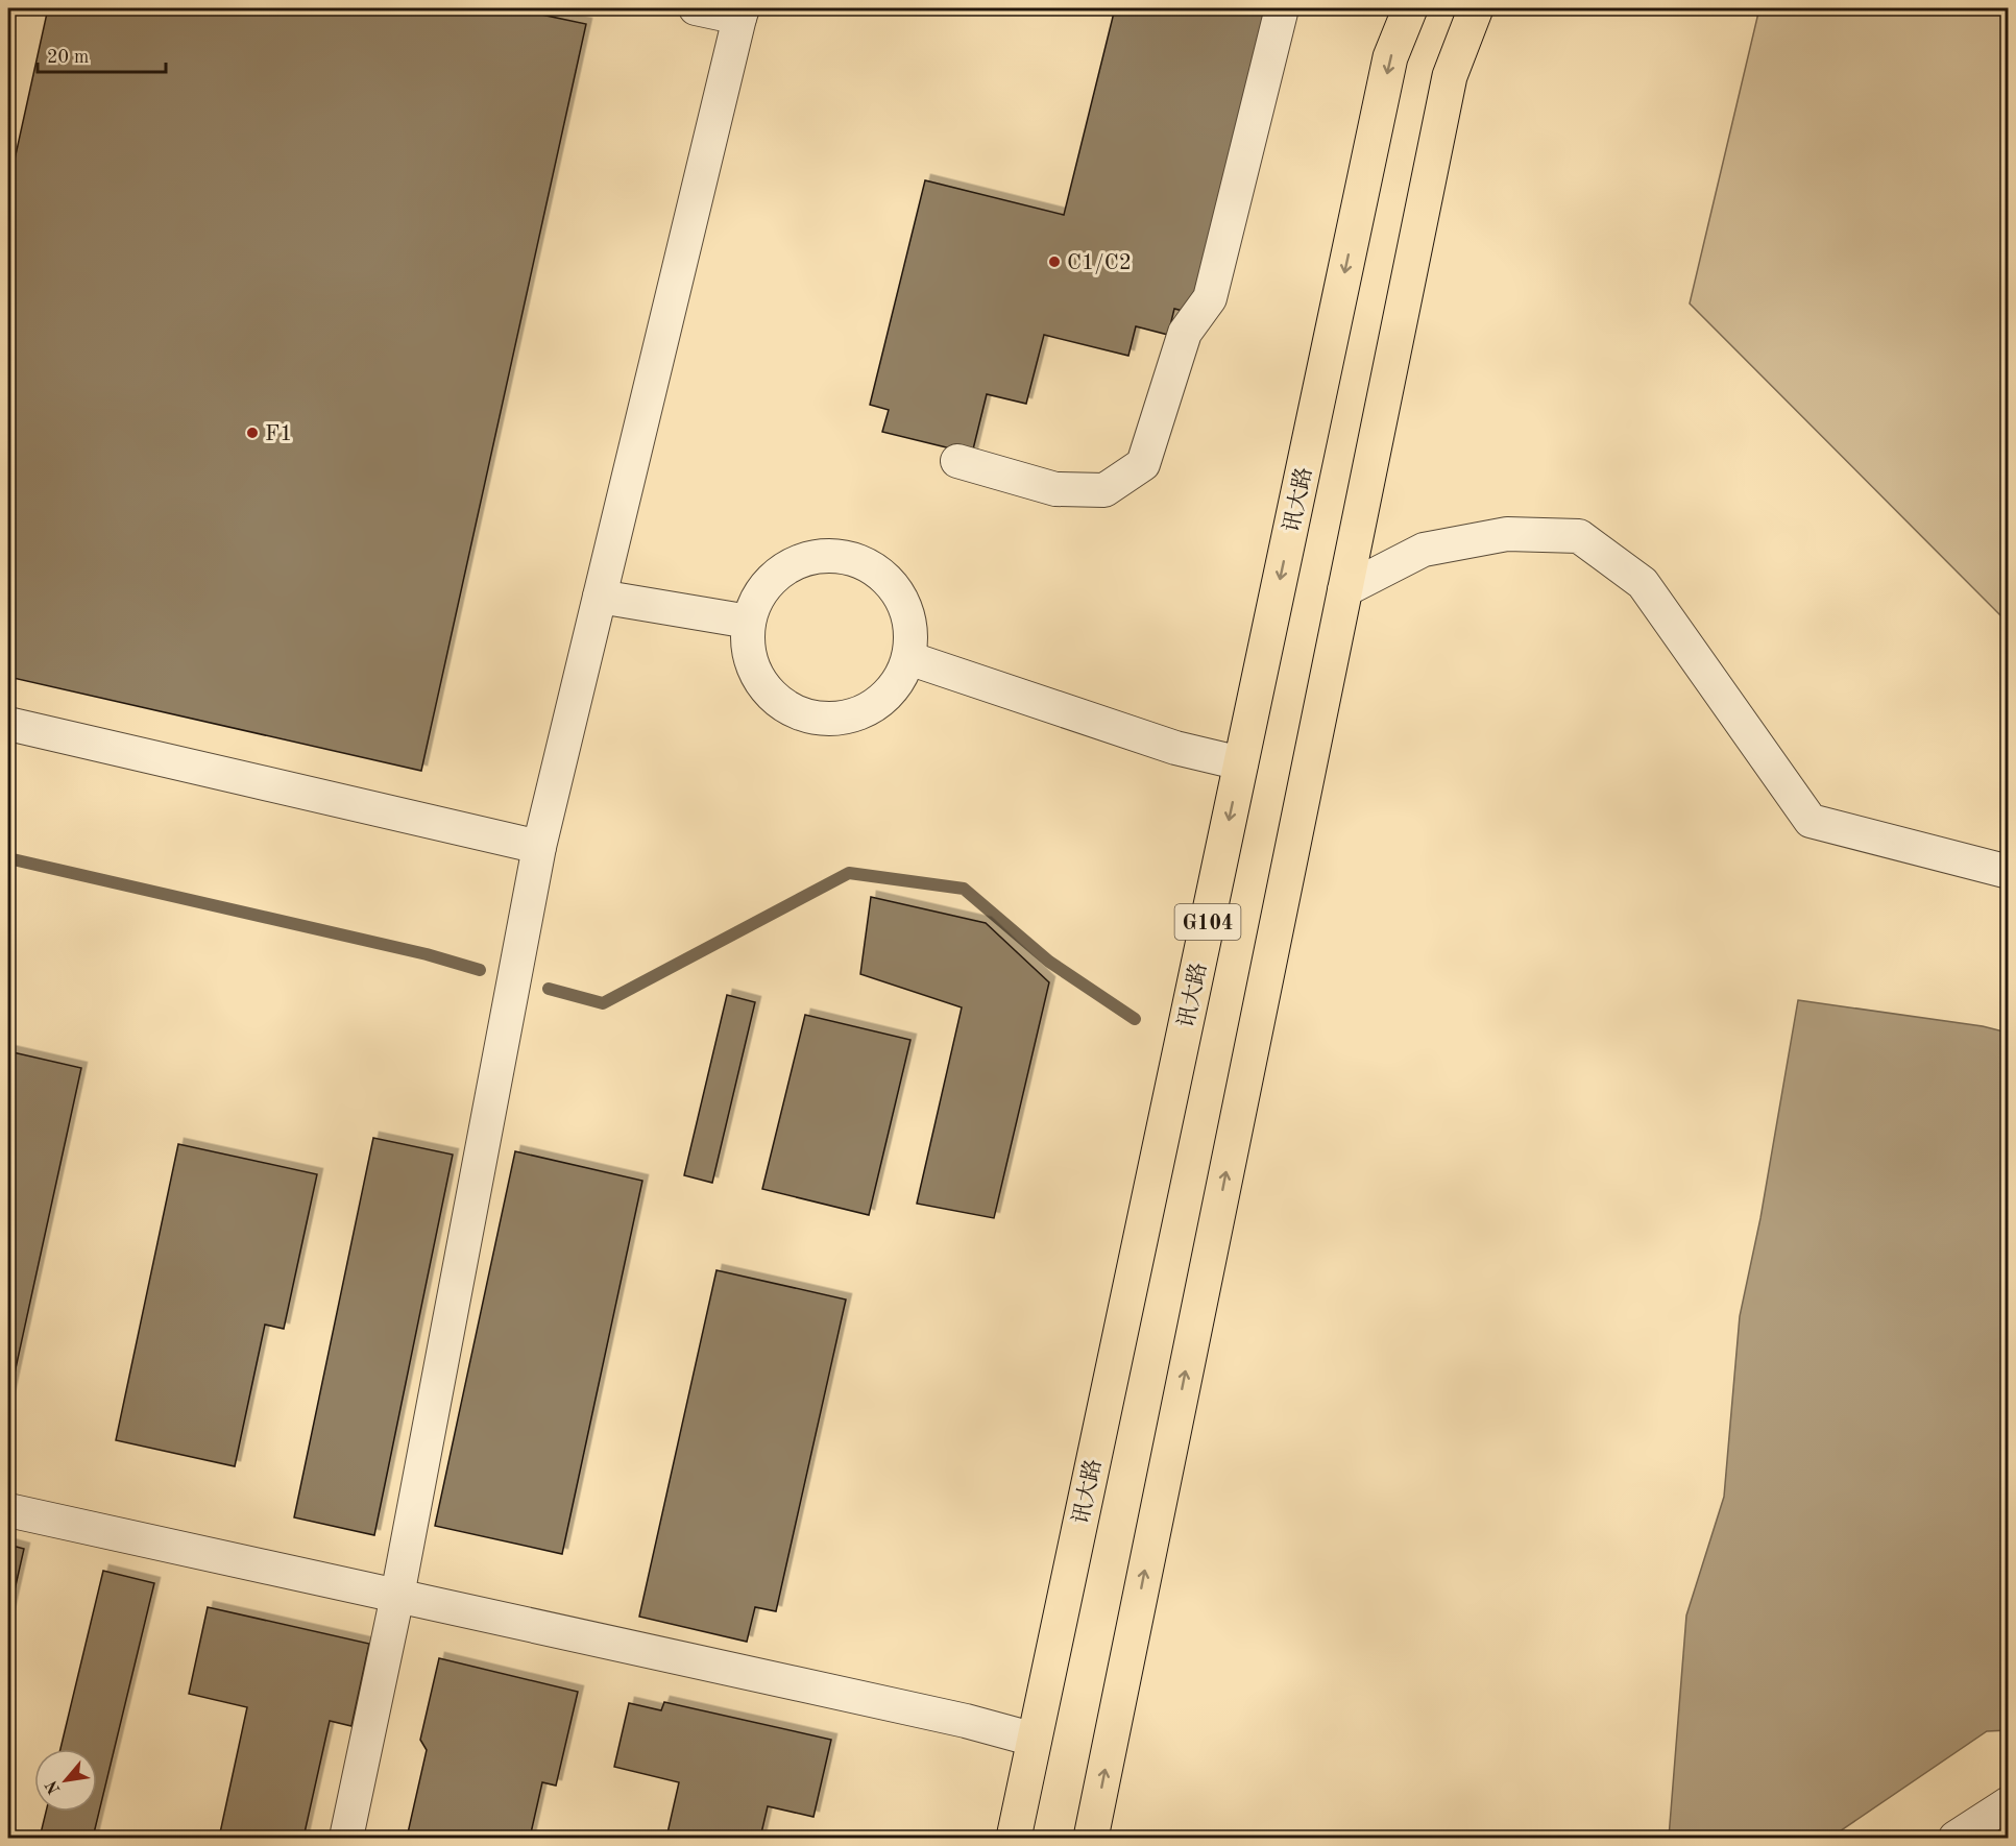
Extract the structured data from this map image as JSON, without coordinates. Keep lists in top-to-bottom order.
{
  "streets": {
    "highway": ["讯大路", "G104"]
  },
  "places": ["C1/C2", "F1"],
  "scale_bar": "20 m",
  "north": "bottom left"
}
